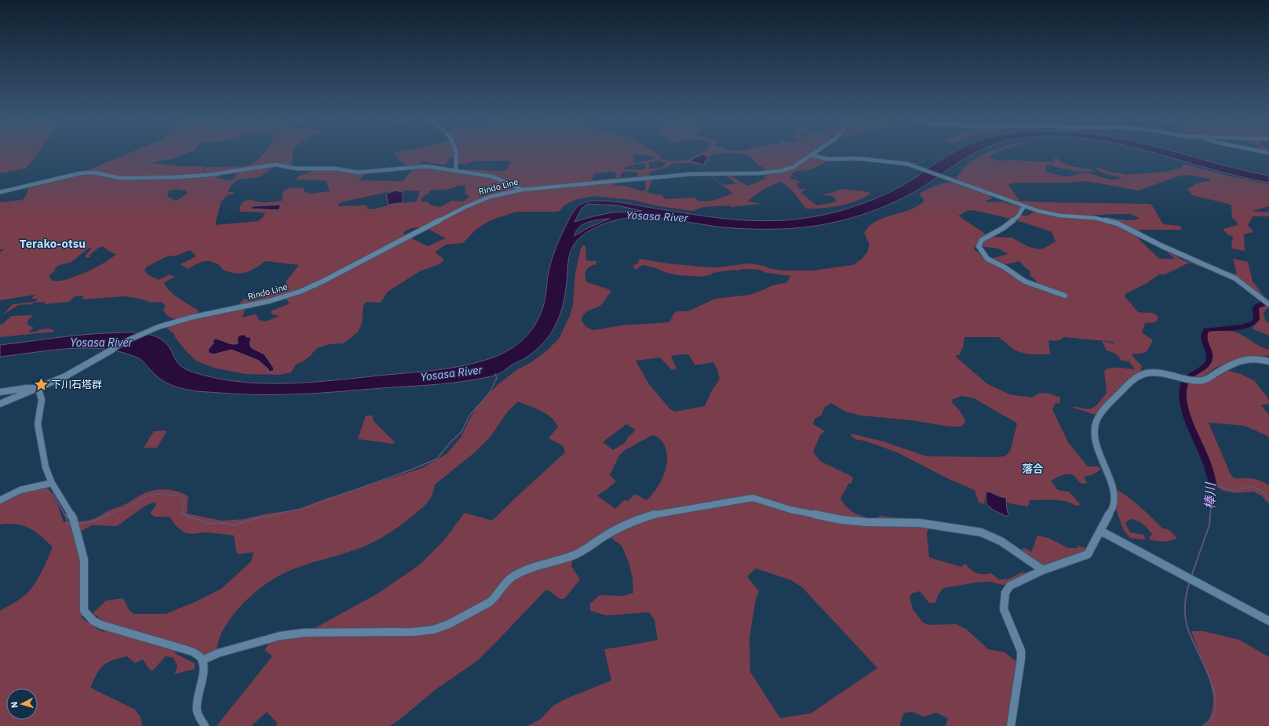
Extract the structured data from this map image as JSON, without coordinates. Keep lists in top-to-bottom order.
{
  "streets": {
    "street": ["Rindo Line"]
  },
  "districts": ["Terako-otsu", "落合"],
  "water": ["Yosasa River", "棒川"],
  "places": {
    "place": ["下川石塔群"]
  },
  "north": "left"
}
